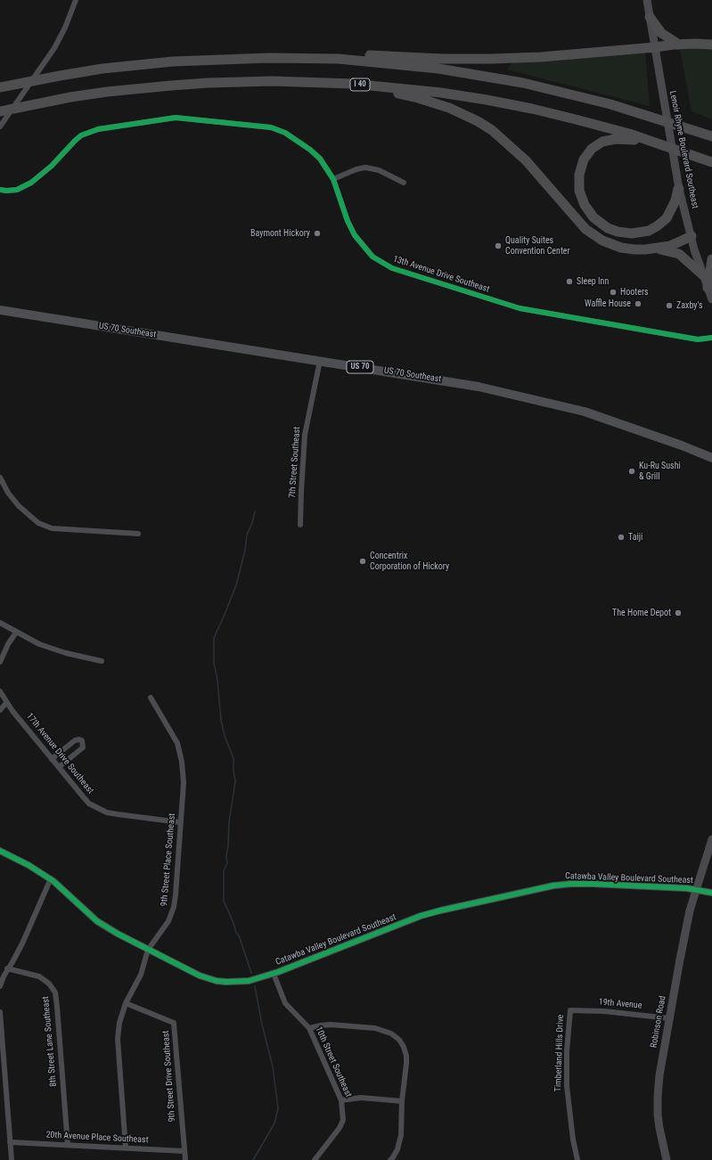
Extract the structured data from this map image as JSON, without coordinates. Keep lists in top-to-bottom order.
{
  "streets": {
    "highway": ["I 40"],
    "main road": [
      "Lenoir Rhyne Boulevard Southeast",
      "US 70 Southeast",
      "US 70",
      "Robinson Road"
    ],
    "street": [
      "13th Avenue Drive Southeast",
      "7th Street Southeast",
      "17th Avenue Drive Southeast",
      "9th Street Place Southeast",
      "Catawba Valley Boulevard Southeast",
      "19th Avenue",
      "8th Street Lane Southeast",
      "Timberland Hills Drive",
      "10th Street Southeast",
      "9th Street Drive Southeast",
      "20th Avenue Place Southeast"
    ]
  },
  "crossings": [
    ["US 70 Southeast", "7th Street Southeast"],
    ["17th Avenue Drive Southeast", "9th Street Place Southeast"],
    ["9th Street Place Southeast", "Catawba Valley Boulevard Southeast"],
    ["9th Street Place Southeast", "9th Street Drive Southeast"],
    ["9th Street Place Southeast", "20th Avenue Place Southeast"],
    ["Catawba Valley Boulevard Southeast", "Robinson Road"],
    ["Catawba Valley Boulevard Southeast", "10th Street Southeast"],
    ["19th Avenue", "Robinson Road"],
    ["19th Avenue", "Timberland Hills Drive"],
    ["8th Street Lane Southeast", "20th Avenue Place Southeast"],
    ["9th Street Drive Southeast", "20th Avenue Place Southeast"]
  ],
  "places": [
    "Baymont Hickory",
    "Quality Suites Convention Center",
    "Sleep Inn",
    "Hooters",
    "Waffle House",
    "Zaxby's",
    "Ku-Ru Sushi & Grill",
    "Taiji",
    "Concentrix Corporation of Hickory",
    "The Home Depot"
  ]
}
